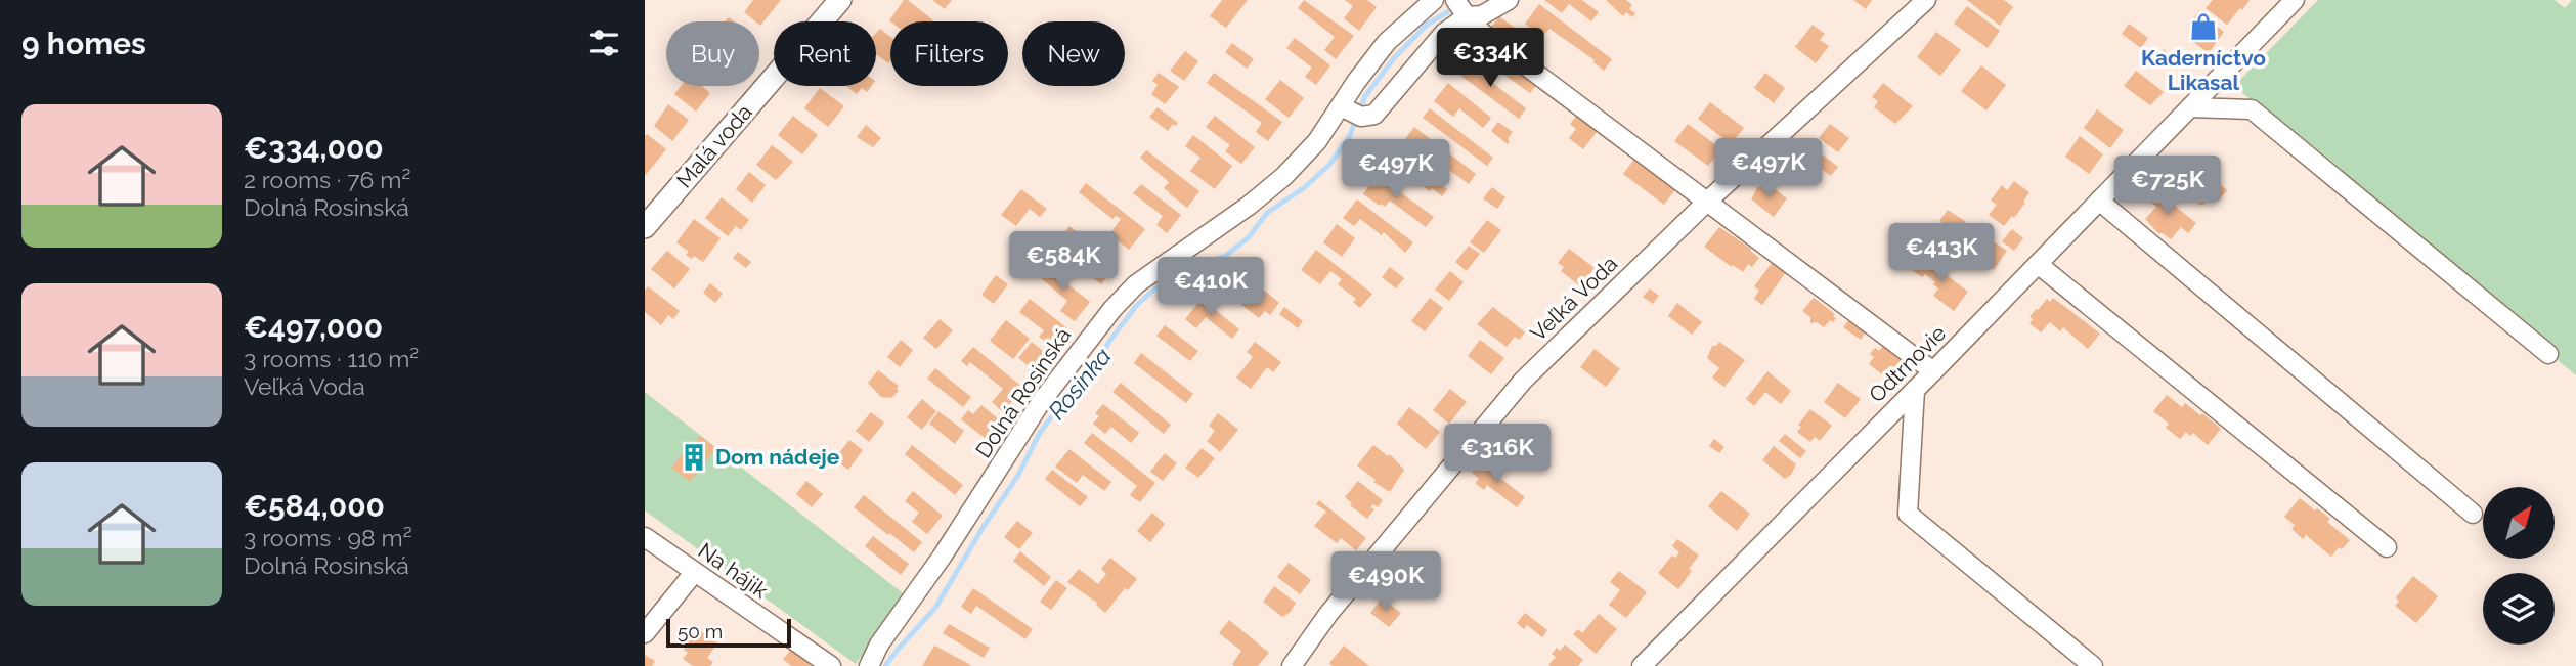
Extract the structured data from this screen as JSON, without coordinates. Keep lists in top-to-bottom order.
{
  "streets": {
    "street": [
      "Malá voda",
      "Veľká Voda",
      "Odtrnovie",
      "Dolná Rosinská",
      "Na hájik"
    ]
  },
  "water": ["Rosinka"],
  "places": {
    "shop": ["Kaderníctvo Likasal"],
    "building": ["Dom nádeje"]
  },
  "scale_bar": "50 m",
  "north": "top right",
  "page": {
    "heading": "9 homes",
    "chip": [
      "Buy",
      "Rent",
      "Filters",
      "New"
    ],
    "price": [
      "€334K",
      "€497K",
      "€497K",
      "€725K",
      "€413K",
      "€584K",
      "€410K",
      "€316K",
      "€490K"
    ],
    "list": [
      {
        "name": "€334,000",
        "note": "2 rooms · 76 m² · Dolná Rosinská"
      },
      {
        "name": "€497,000",
        "note": "3 rooms · 110 m² · Veľká Voda"
      },
      {
        "name": "€584,000",
        "note": "3 rooms · 98 m² · Dolná Rosinská"
      }
    ],
    "scale": "50 m"
  }
}
